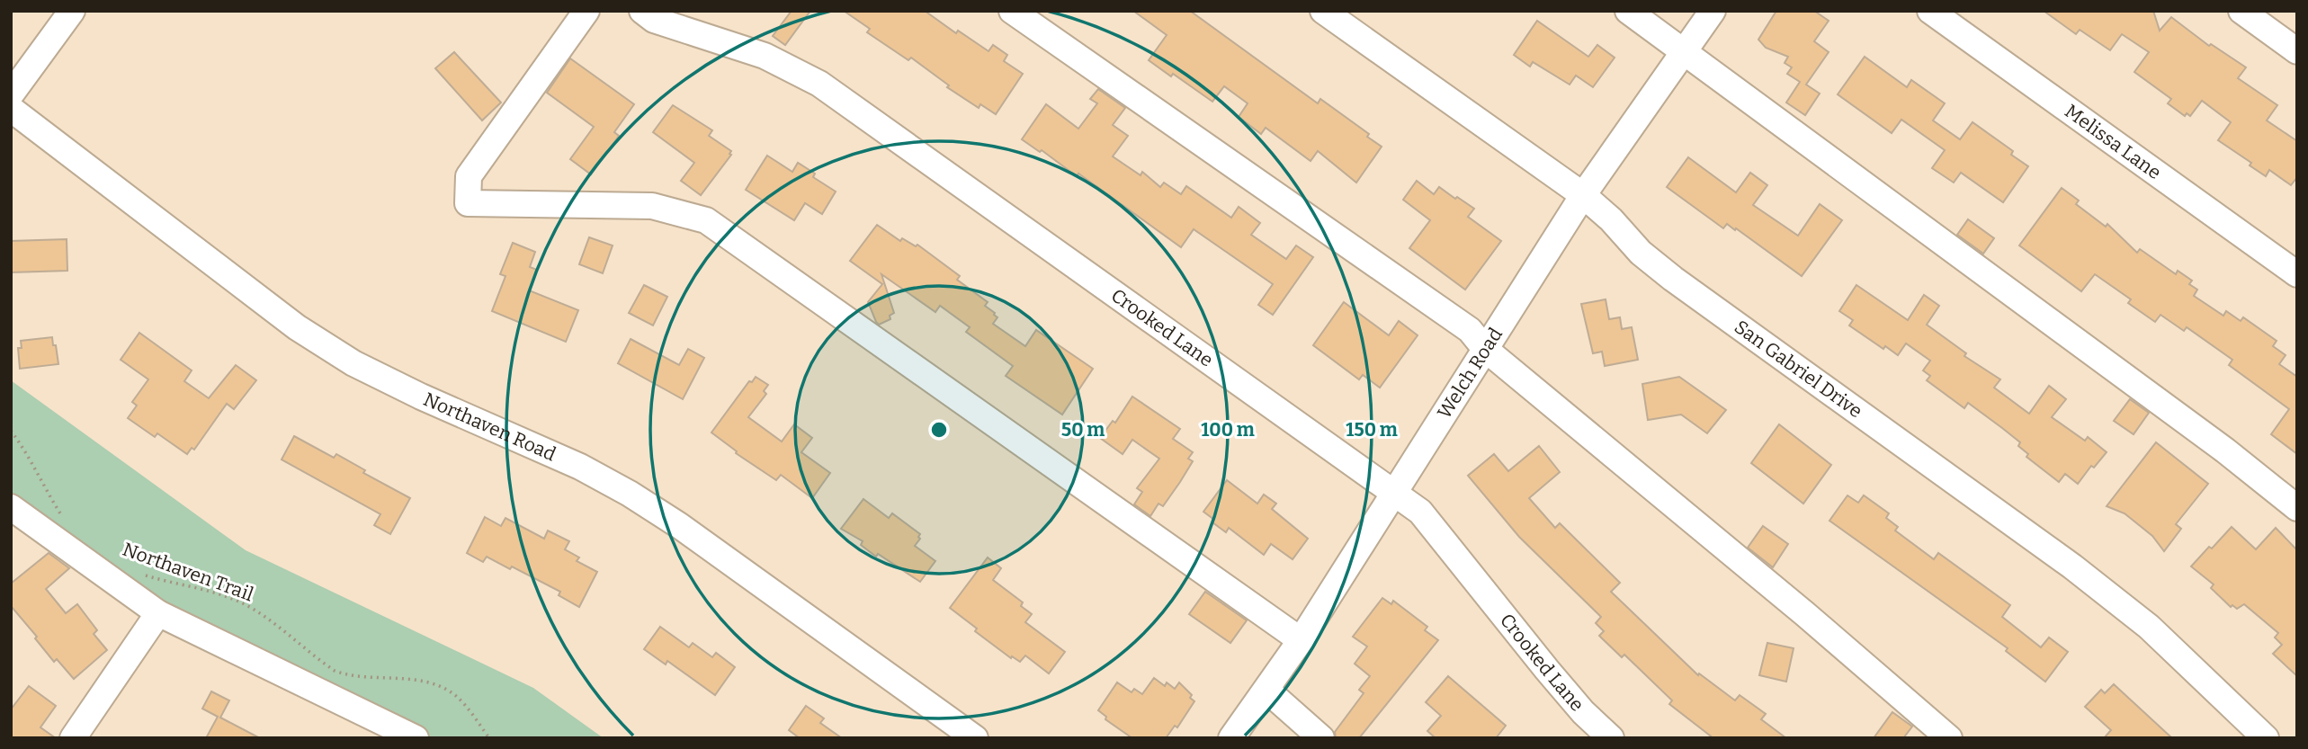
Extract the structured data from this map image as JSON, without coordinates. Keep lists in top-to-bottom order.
{
  "streets": {
    "street": [
      "Melissa Lane",
      "Crooked Lane",
      "San Gabriel Drive",
      "Welch Road",
      "Northaven Road"
    ],
    "path": ["Northaven Trail"]
  },
  "crossings": [
    ["Crooked Lane", "Welch Road"],
    ["San Gabriel Drive", "Welch Road"]
  ],
  "rings": ["50 m", "100 m", "150 m"]
}
